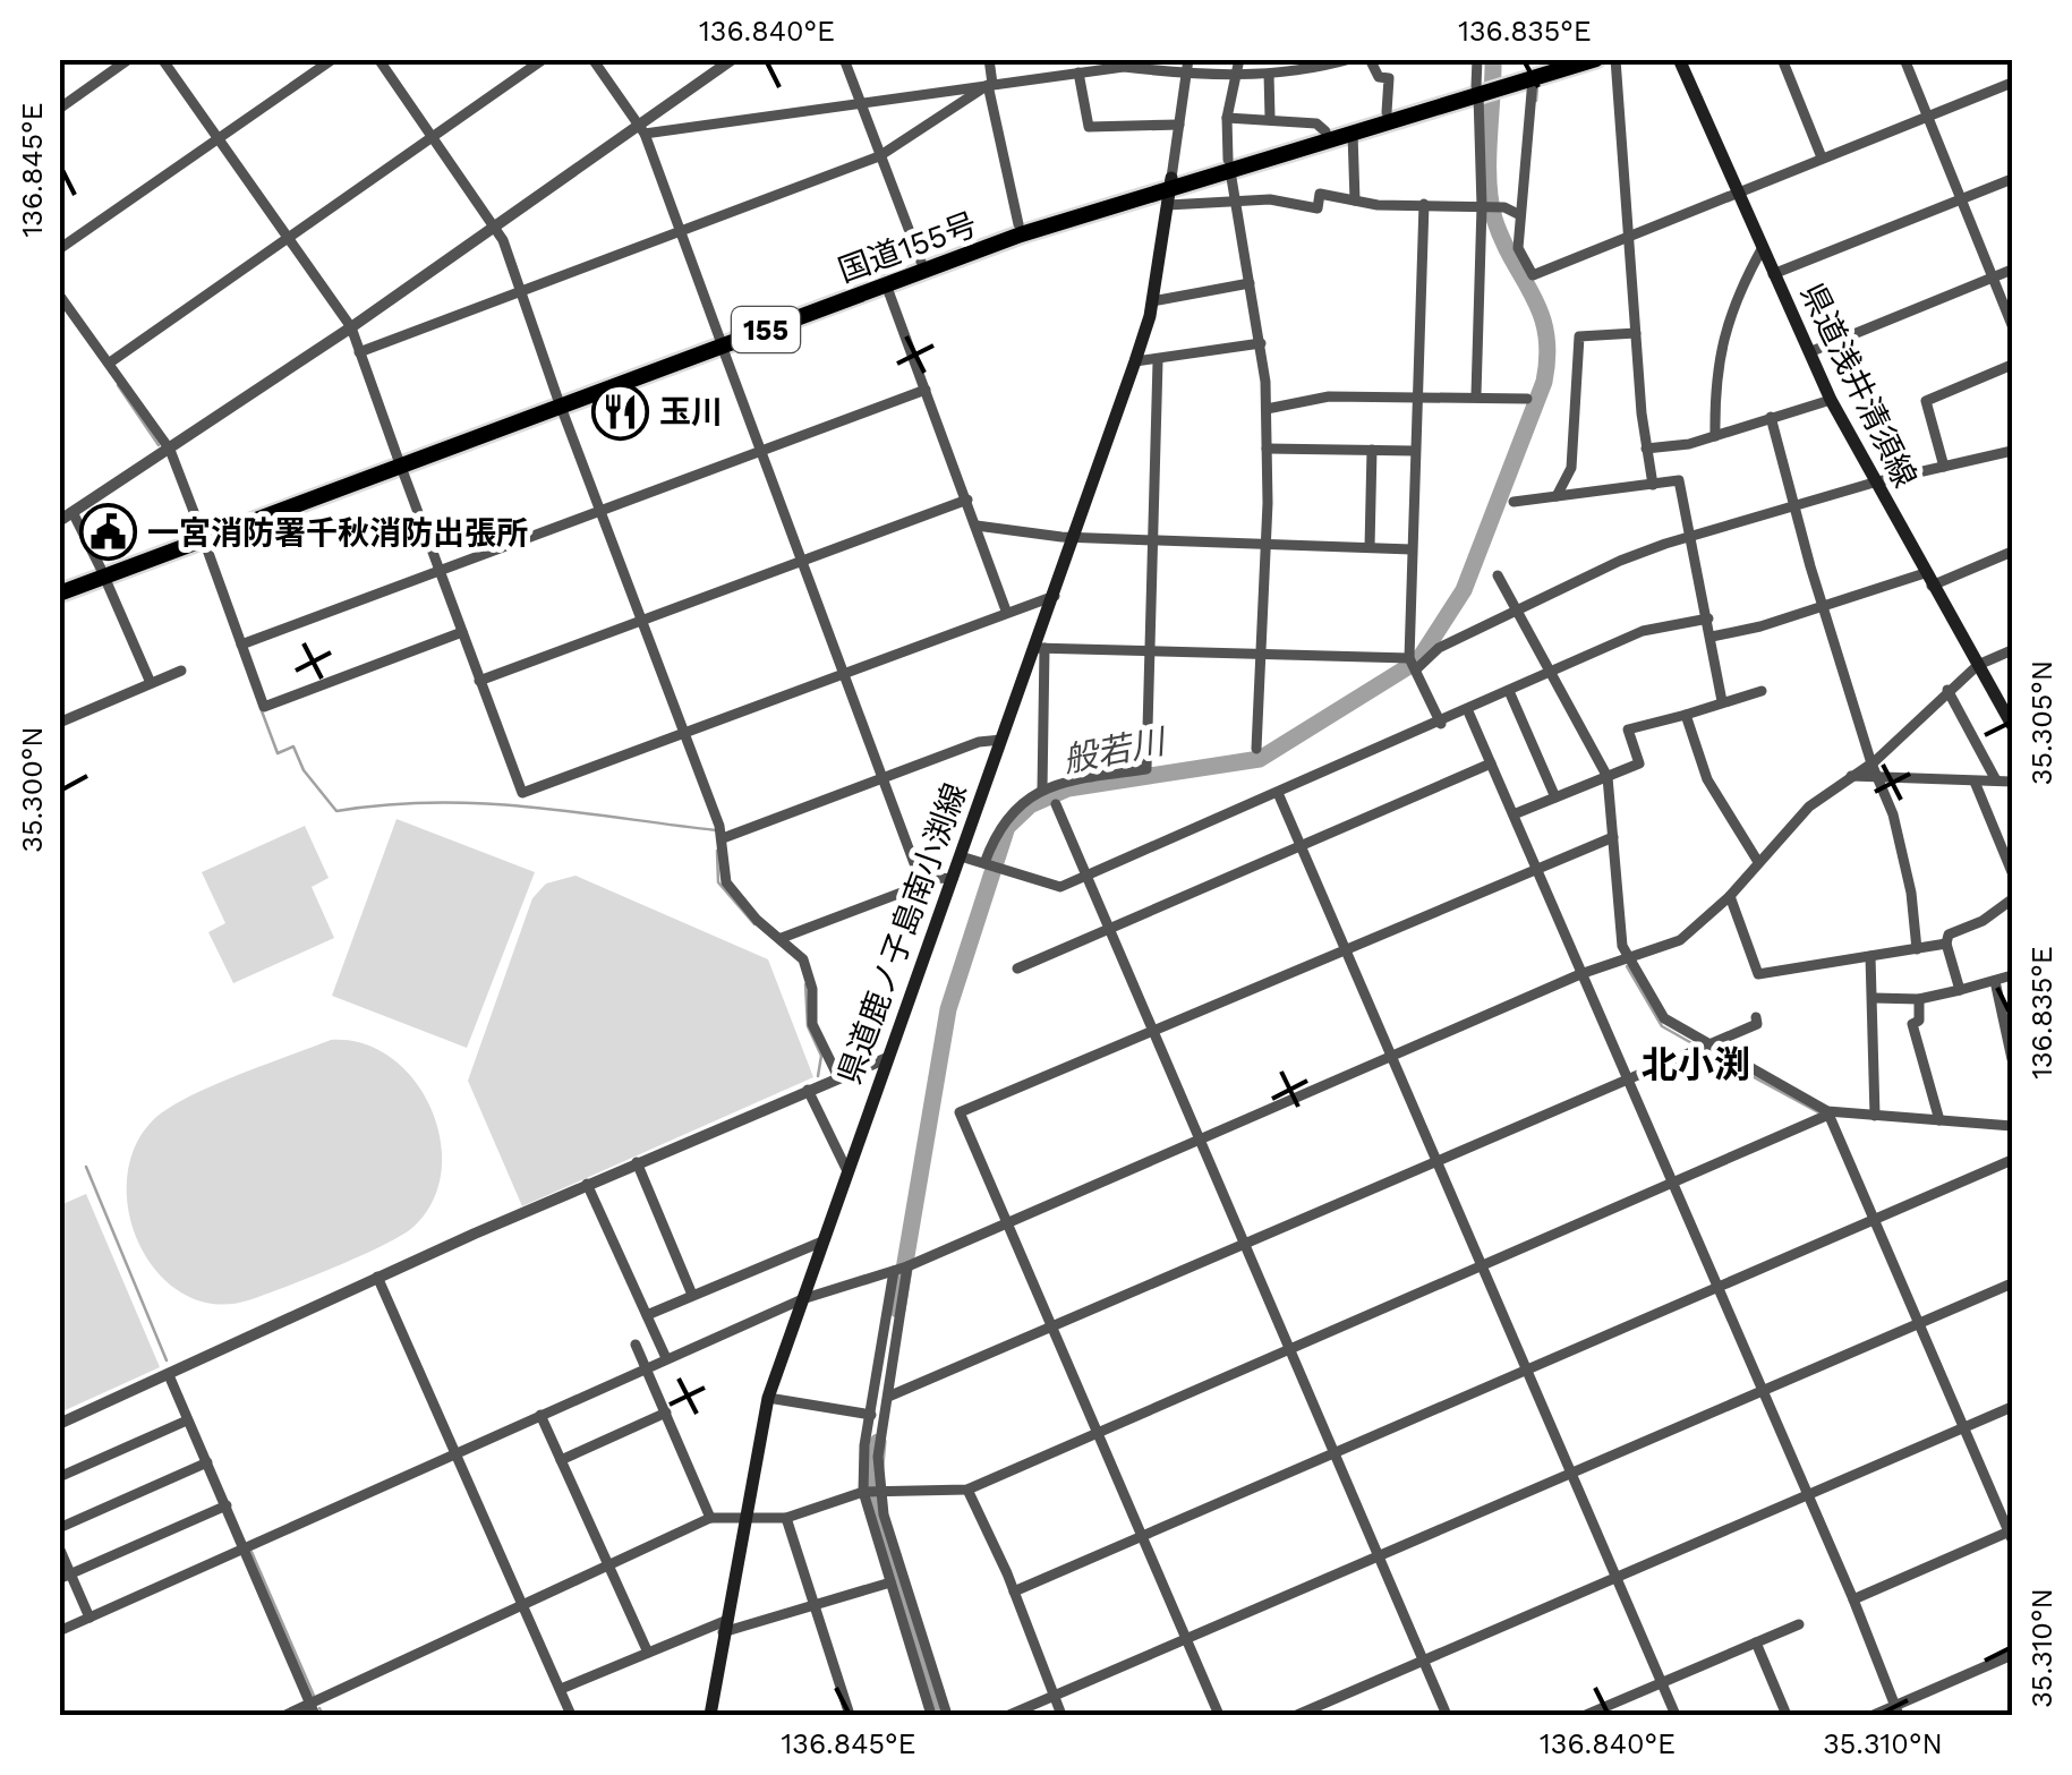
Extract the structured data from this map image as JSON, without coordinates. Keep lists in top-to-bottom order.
{
  "streets": {
    "highway": ["国道155号", "155"],
    "main road": ["県道浅井清須線", "県道鹿ノ子島南小渕線"]
  },
  "crossings": [
    ["国道155号", "県道鹿ノ子島南小渕線"]
  ],
  "districts": ["北小渕"],
  "water": ["般若川"],
  "places": {
    "restaurant": ["玉川"],
    "public building": ["一宮消防署千秋消防出張所"]
  },
  "coordinates": [
    "136.840°E",
    "136.835°E",
    "136.845°E",
    "35.305°N",
    "35.300°N",
    "35.310°N"
  ]
}
